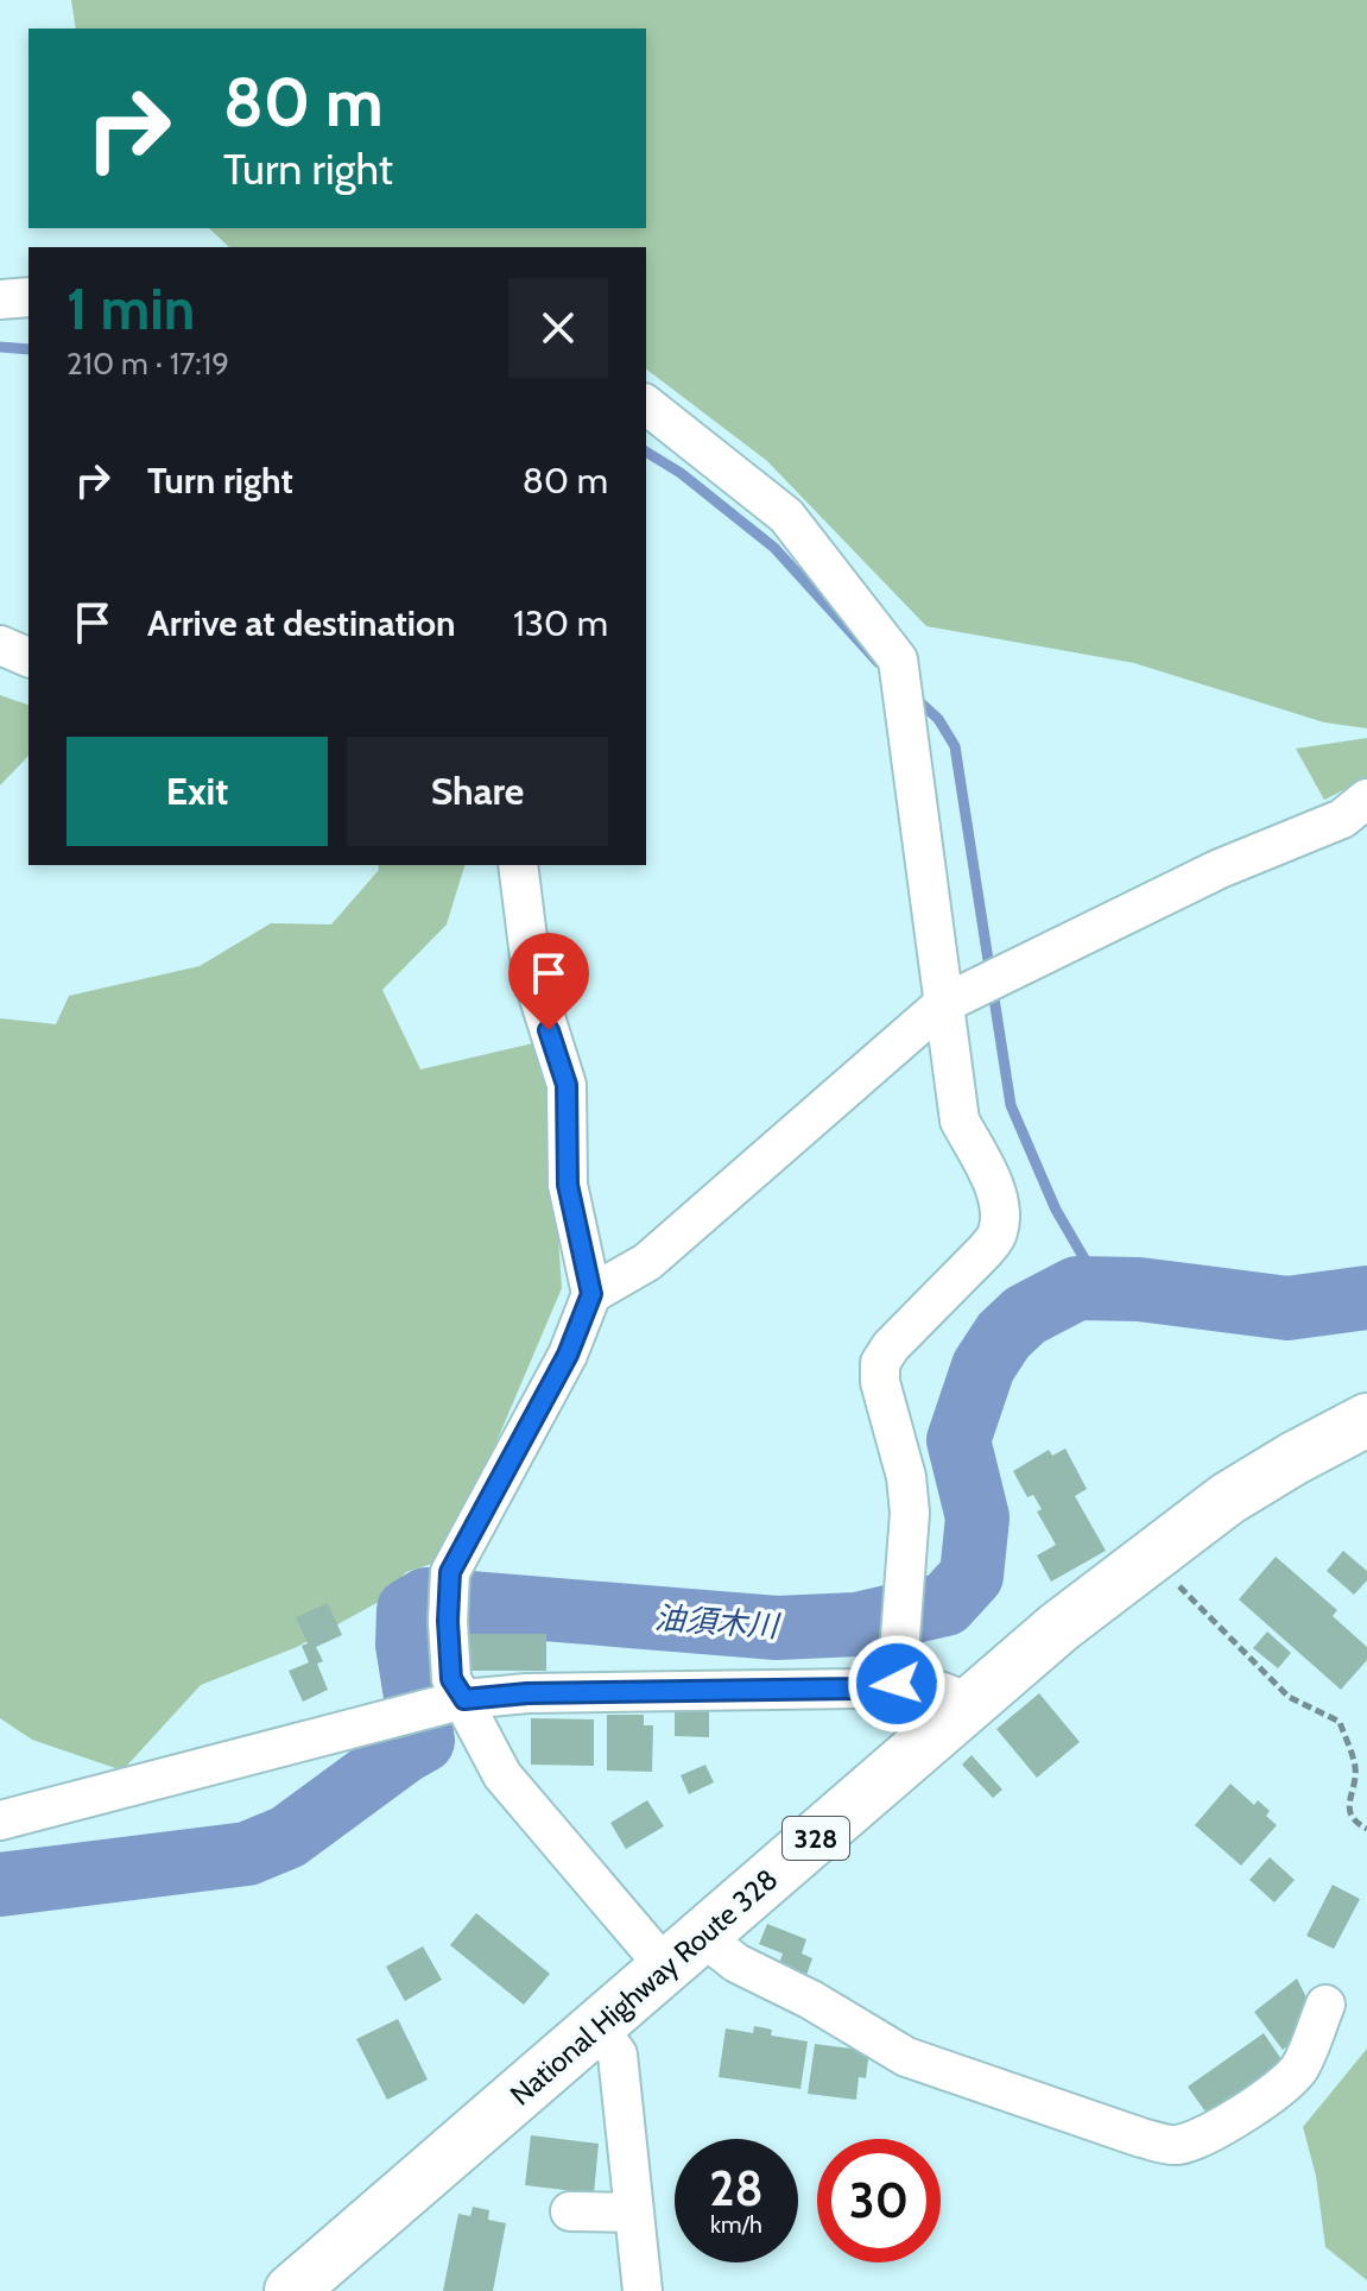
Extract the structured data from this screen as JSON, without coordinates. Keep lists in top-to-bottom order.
{
  "streets": {
    "highway": ["328", "National Highway Route 328"]
  },
  "water": ["油須木川"],
  "page": {
    "turn": ["80 m", "Turn right"],
    "heading": ["1 min", "210 m · 17:19"],
    "list": [
      {
        "name": "Turn right",
        "value": "80 m"
      },
      {
        "name": "Arrive at destination",
        "value": "130 m"
      }
    ],
    "buttons": ["Exit", "Share"],
    "speed": "28 km/h",
    "limit": "30"
  }
}
